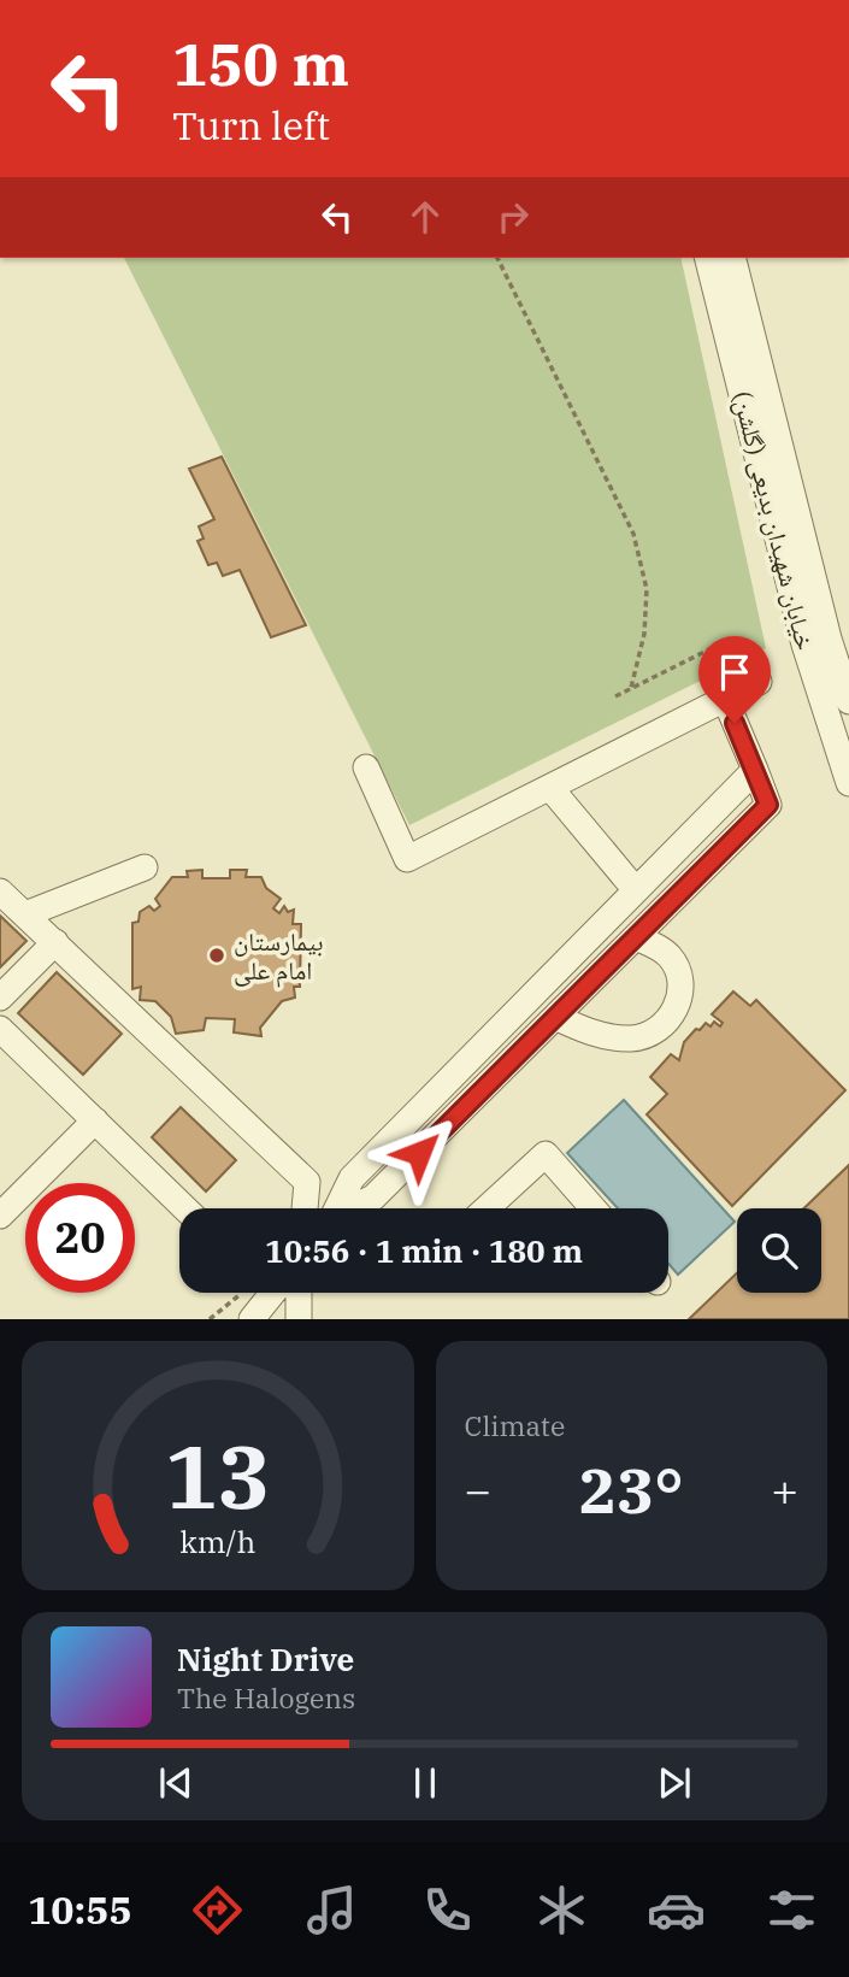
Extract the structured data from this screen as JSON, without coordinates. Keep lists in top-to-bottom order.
{
  "streets": {
    "street": ["خیابان شهیدان بدیعی (گلشن)"]
  },
  "places": ["بیمارستان امام علی"],
  "page": {
    "turn": ["150 m", "Turn left"],
    "limit": "20",
    "trip": "10:56 · 1 min · 180 m",
    "tile": "Climate",
    "heat": ["−", "23°", "+"],
    "song": ["Night Drive", "The Halogens"],
    "tabs": "10:55",
    "gauge": ["13", "km/h"]
  }
}
